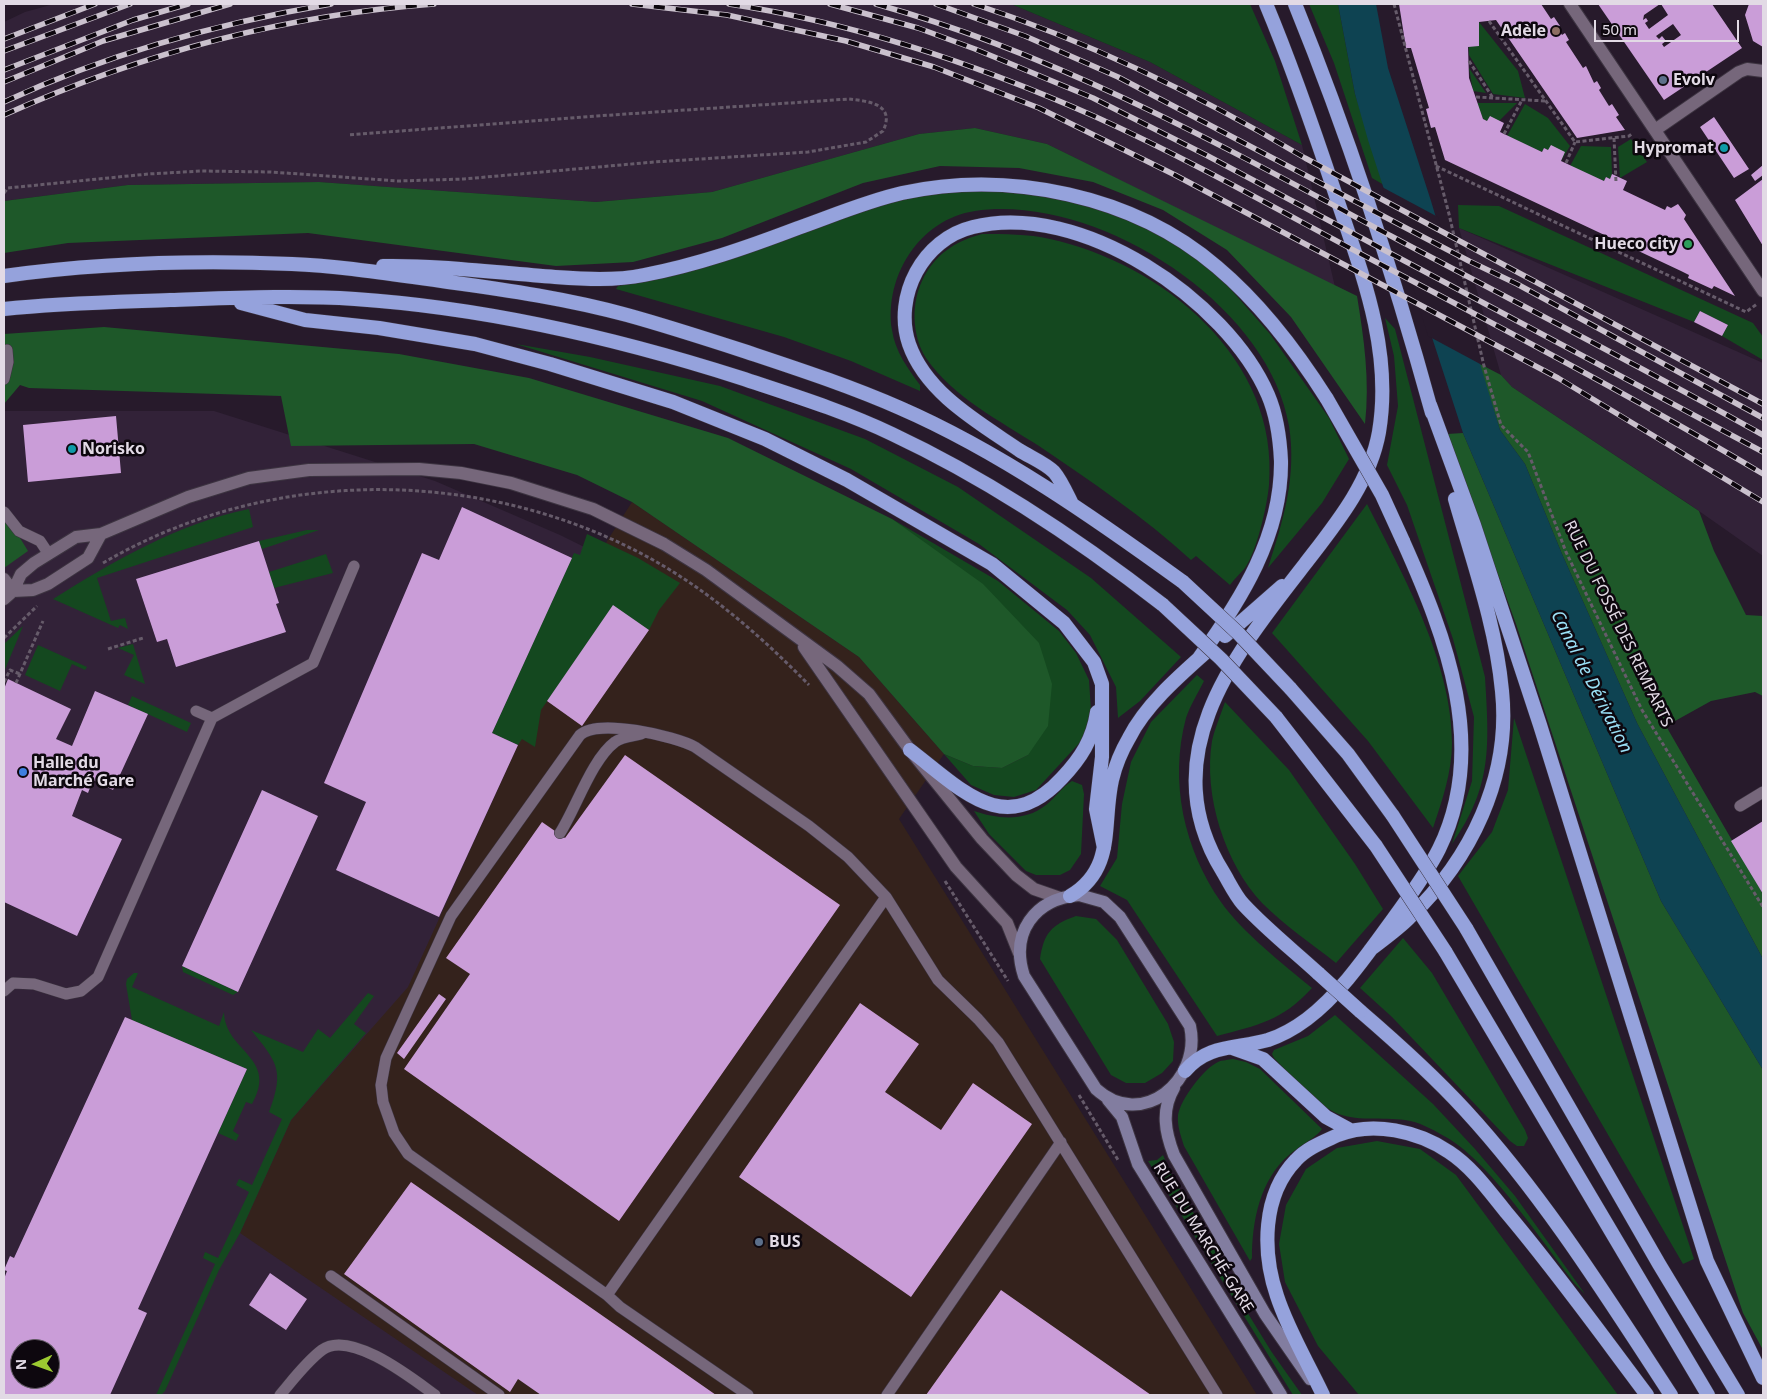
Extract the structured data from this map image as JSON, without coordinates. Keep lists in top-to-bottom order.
{
  "streets": {
    "main road": ["RUE DU MARCHÉ-GARE"],
    "path": ["RUE DU FOSSÉ DES REMPARTS"]
  },
  "water": ["Canal de Dérivation"],
  "places": [
    "Adèle",
    "Evolv",
    "Hypromat",
    "Hueco city",
    "Norisko",
    "Halle du Marché Gare",
    "BUS"
  ],
  "scale_bar": "50 m",
  "north": "left"
}
